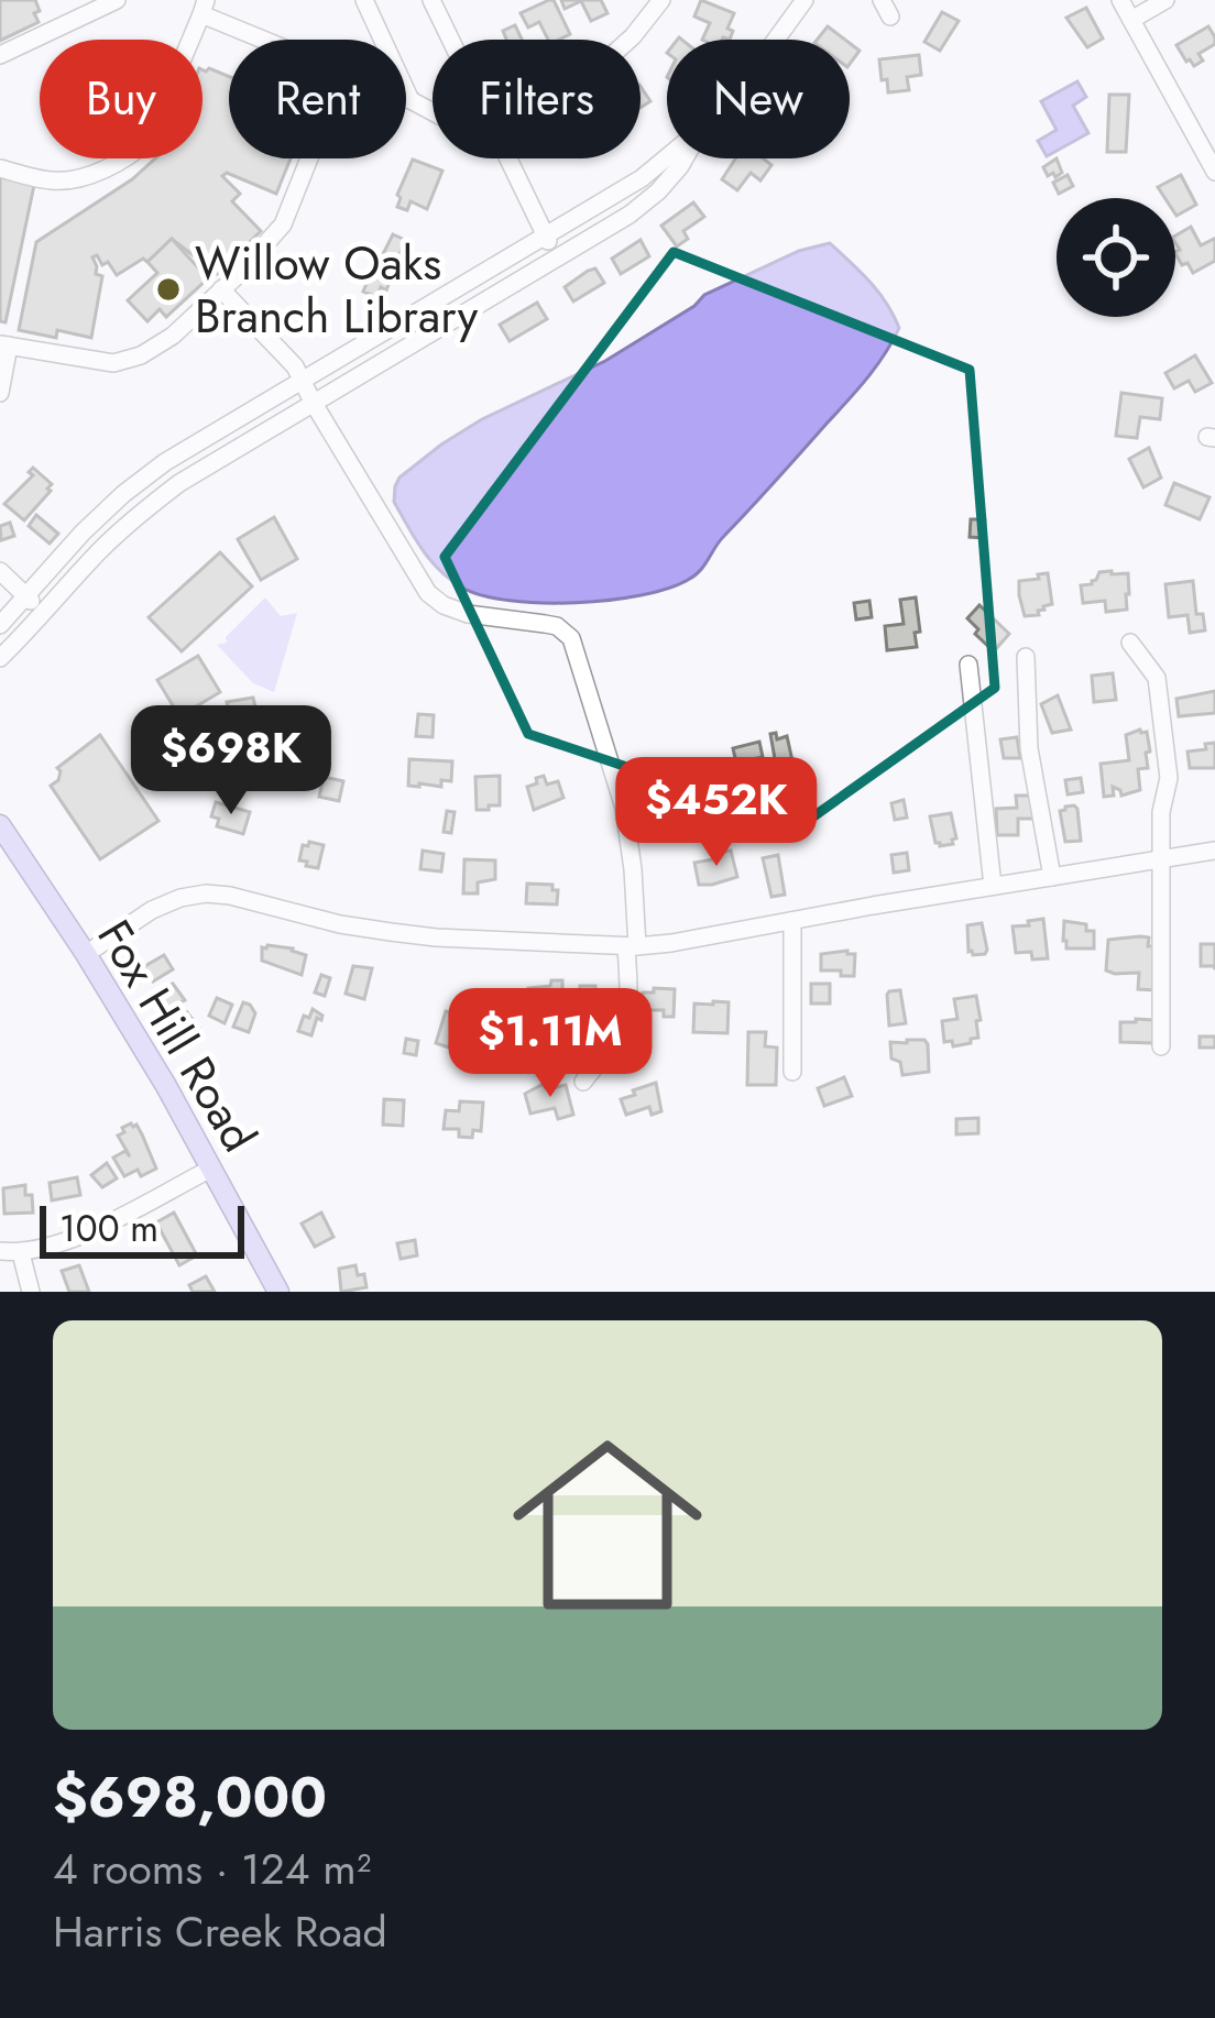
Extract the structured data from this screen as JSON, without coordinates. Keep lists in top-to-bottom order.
{
  "streets": {
    "main road": ["Fox Hill Road"]
  },
  "places": ["Willow Oaks Branch Library"],
  "scale_bar": "100 m",
  "page": {
    "chip": [
      "Buy",
      "Rent",
      "Filters",
      "New"
    ],
    "price": ["$698K", "$452K", "$1.11M"],
    "scale": "100 m",
    "list": [
      {
        "name": "$698,000",
        "note": "4 rooms · 124 m² · Harris Creek Road"
      }
    ]
  }
}
